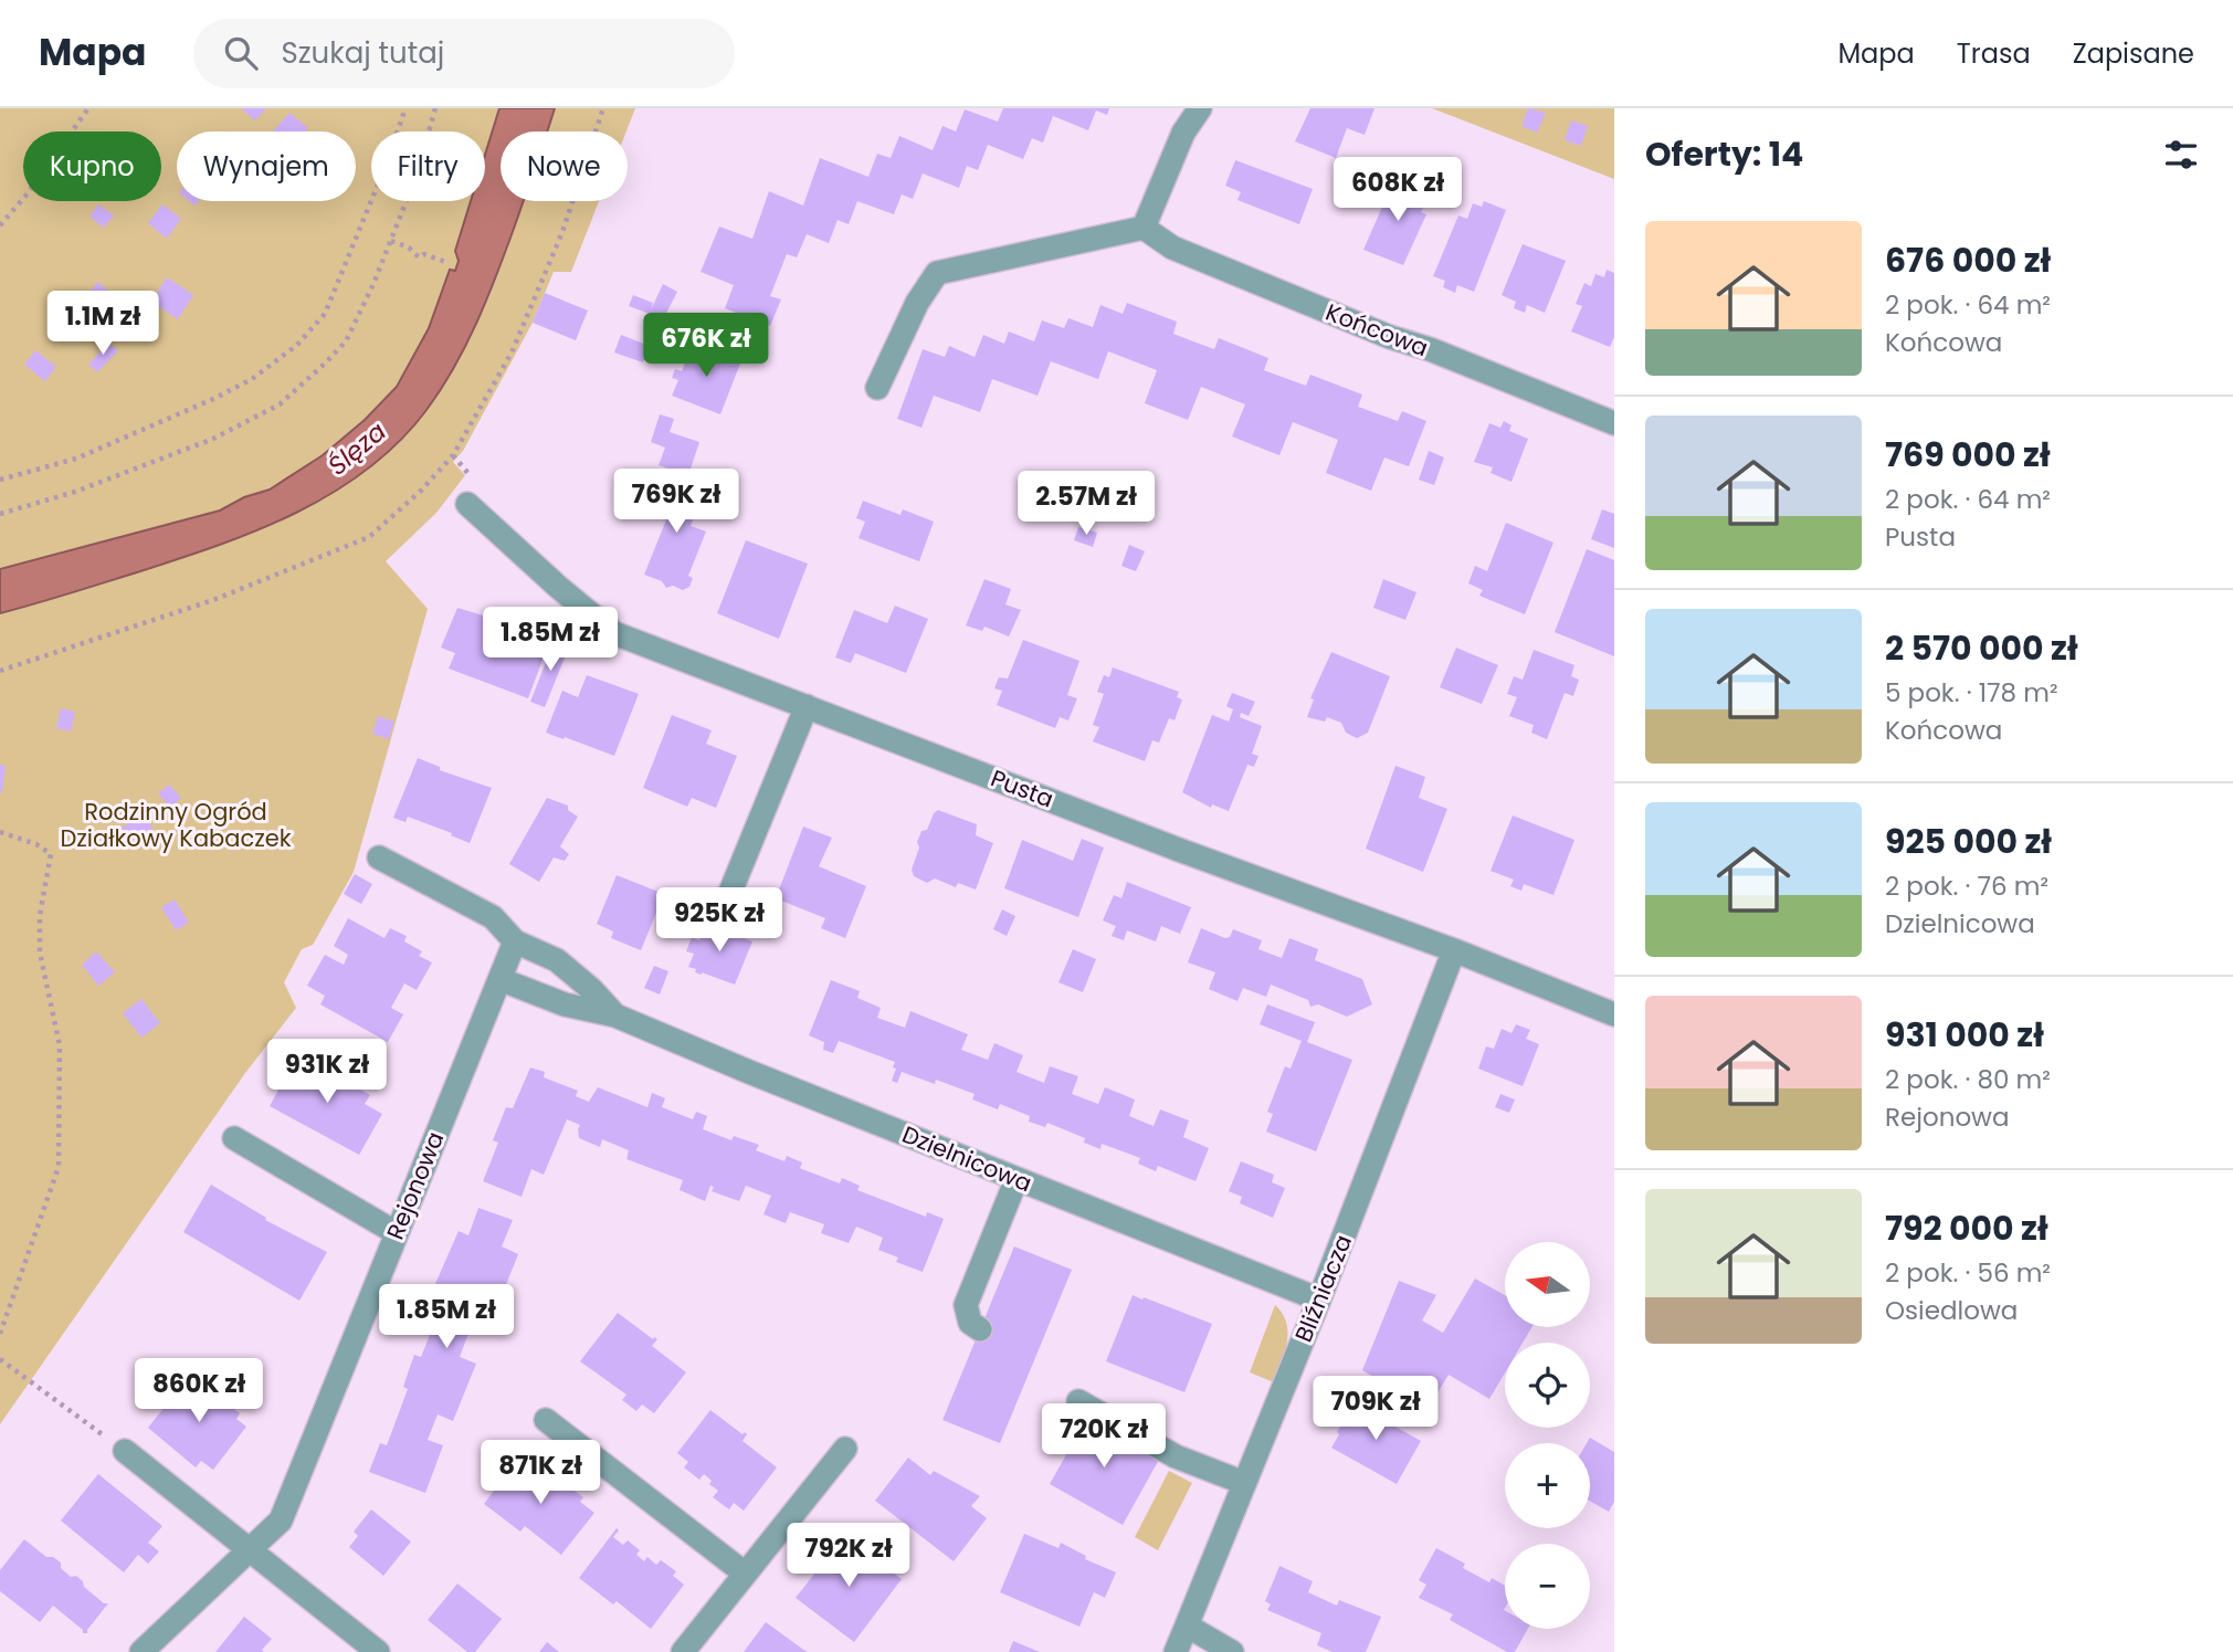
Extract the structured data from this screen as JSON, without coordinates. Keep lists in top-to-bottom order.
{
  "streets": {
    "street": [
      "Końcowa",
      "Pusta",
      "Dzielnicowa",
      "Rejonowa",
      "Bliźniacza"
    ]
  },
  "crossings": [
    ["Pusta", "Bliźniacza"],
    ["Dzielnicowa", "Rejonowa"],
    ["Dzielnicowa", "Bliźniacza"]
  ],
  "water": ["Ślęza"],
  "parks": ["Rodzinny Ogród Działkowy Kabaczek"],
  "north": "left",
  "page": {
    "header": "Mapa",
    "search": "Szukaj tutaj",
    "nav": ["Mapa", "Trasa", "Zapisane"],
    "heading": "Oferty: 14",
    "chip": [
      "Kupno",
      "Wynajem",
      "Filtry",
      "Nowe"
    ],
    "price": [
      "608K zł",
      "1.1M zł",
      "676K zł",
      "769K zł",
      "2.57M zł",
      "1.85M zł",
      "925K zł",
      "931K zł",
      "1.85M zł",
      "860K zł",
      "709K zł",
      "720K zł",
      "871K zł",
      "792K zł"
    ],
    "list": [
      {
        "name": "676 000 zł",
        "note": "2 pok. · 64 m² · Końcowa"
      },
      {
        "name": "769 000 zł",
        "note": "2 pok. · 64 m² · Pusta"
      },
      {
        "name": "2 570 000 zł",
        "note": "5 pok. · 178 m² · Końcowa"
      },
      {
        "name": "925 000 zł",
        "note": "2 pok. · 76 m² · Dzielnicowa"
      },
      {
        "name": "931 000 zł",
        "note": "2 pok. · 80 m² · Rejonowa"
      },
      {
        "name": "792 000 zł",
        "note": "2 pok. · 56 m² · Osiedlowa"
      }
    ],
    "map_buttons": ["+", "−"]
  }
}
